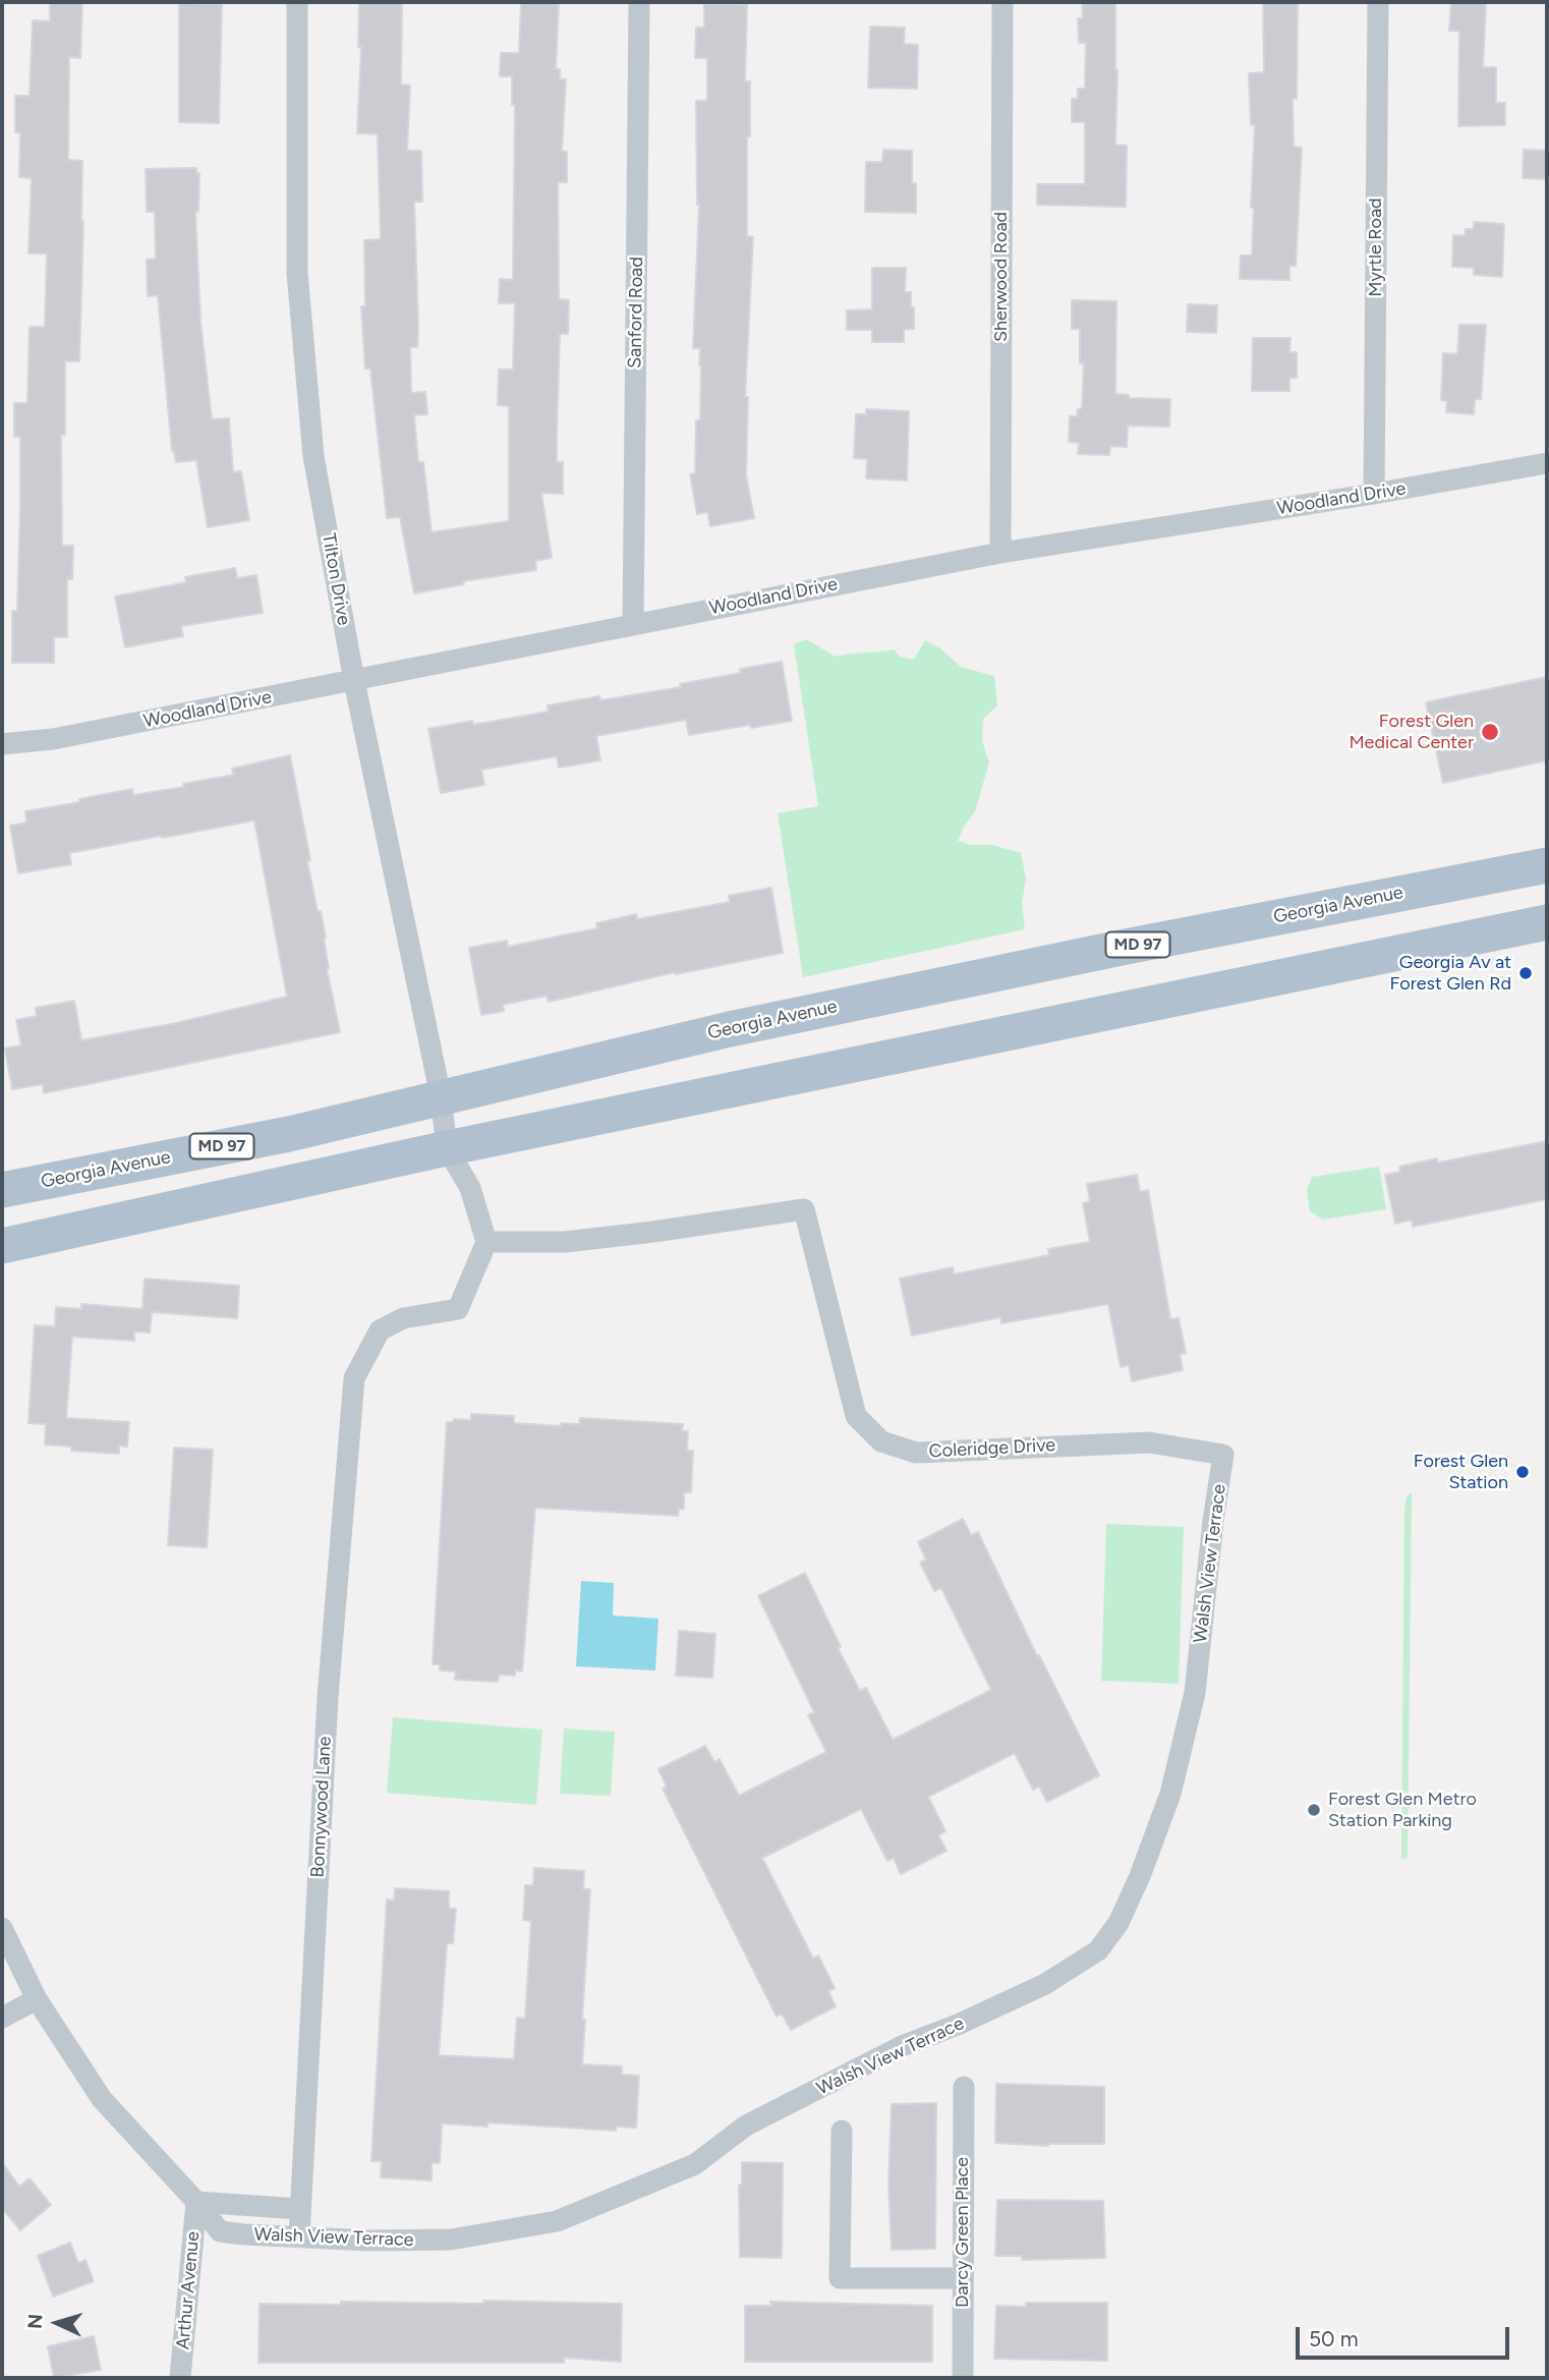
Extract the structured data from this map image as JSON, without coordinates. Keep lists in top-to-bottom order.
{
  "streets": {
    "main road": ["Georgia Avenue", "MD 97"],
    "street": [
      "Myrtle Road",
      "Sherwood Road",
      "Sanford Road",
      "Woodland Drive",
      "Tilton Drive",
      "Coleridge Drive",
      "Walsh View Terrace",
      "Bonnywood Lane",
      "Darcy Green Place",
      "Arthur Avenue"
    ]
  },
  "crossings": [
    ["Myrtle Road", "Woodland Drive"],
    ["Sherwood Road", "Woodland Drive"],
    ["Sanford Road", "Woodland Drive"],
    ["Woodland Drive", "Tilton Drive"],
    ["Tilton Drive", "Georgia Avenue"],
    ["Coleridge Drive", "Walsh View Terrace"],
    ["Coleridge Drive", "Bonnywood Lane"],
    ["Walsh View Terrace", "Bonnywood Lane"],
    ["Walsh View Terrace", "Arthur Avenue"]
  ],
  "places": [
    "Forest Glen Medical Center",
    "Georgia Av at Forest Glen Rd",
    "Forest Glen Station",
    "Forest Glen Metro Station Parking"
  ],
  "scale_bar": "50 m",
  "north": "left"
}
